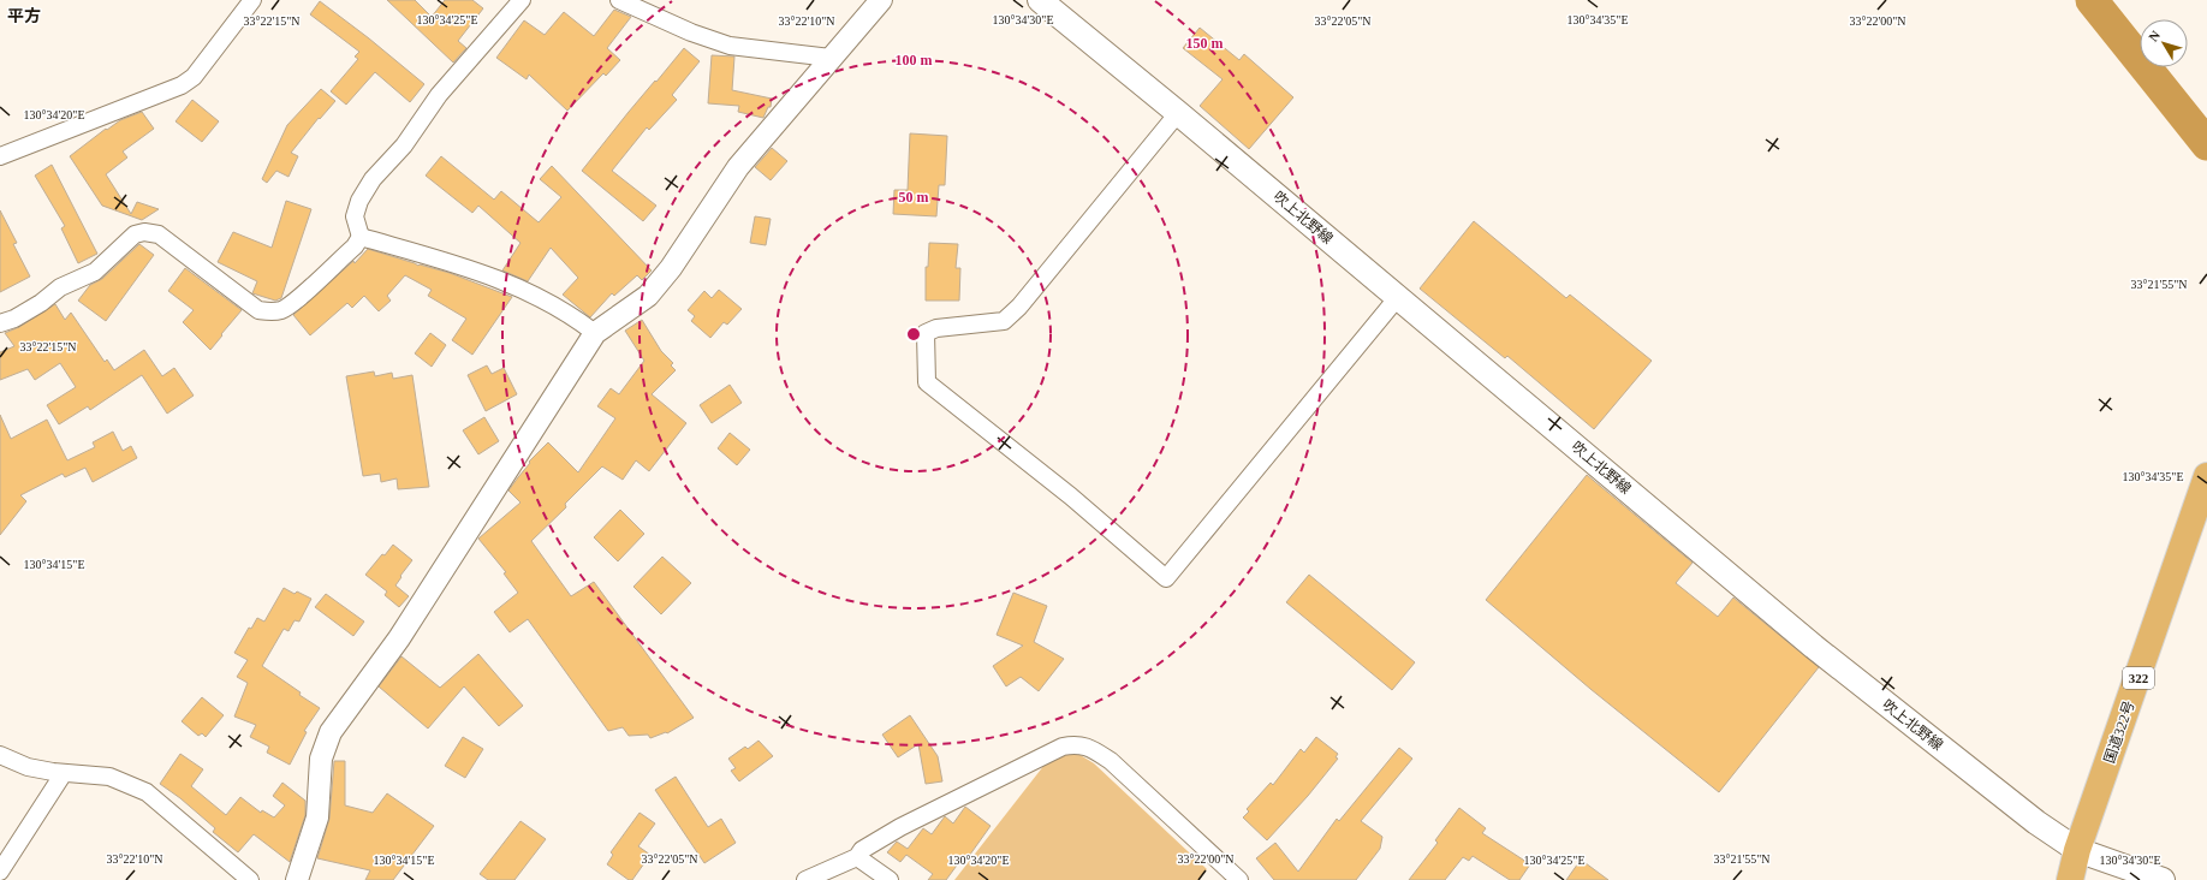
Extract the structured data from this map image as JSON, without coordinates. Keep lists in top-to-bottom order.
{
  "streets": {
    "highway": ["322", "国道322号"],
    "main road": ["吹上北野線"]
  },
  "crossings": [
    ["吹上北野線", "国道322号"]
  ],
  "districts": ["平方"],
  "north": "top left",
  "coordinates": [
    "130°34'25\"E",
    "130°34'30\"E",
    "130°34'35\"E",
    "33°22'15\"N",
    "33°22'10\"N",
    "33°22'05\"N",
    "33°22'00\"N",
    "130°34'20\"E",
    "33°21'55\"N",
    "130°34'15\"E"
  ],
  "rings": ["150 m", "100 m", "50 m"]
}
